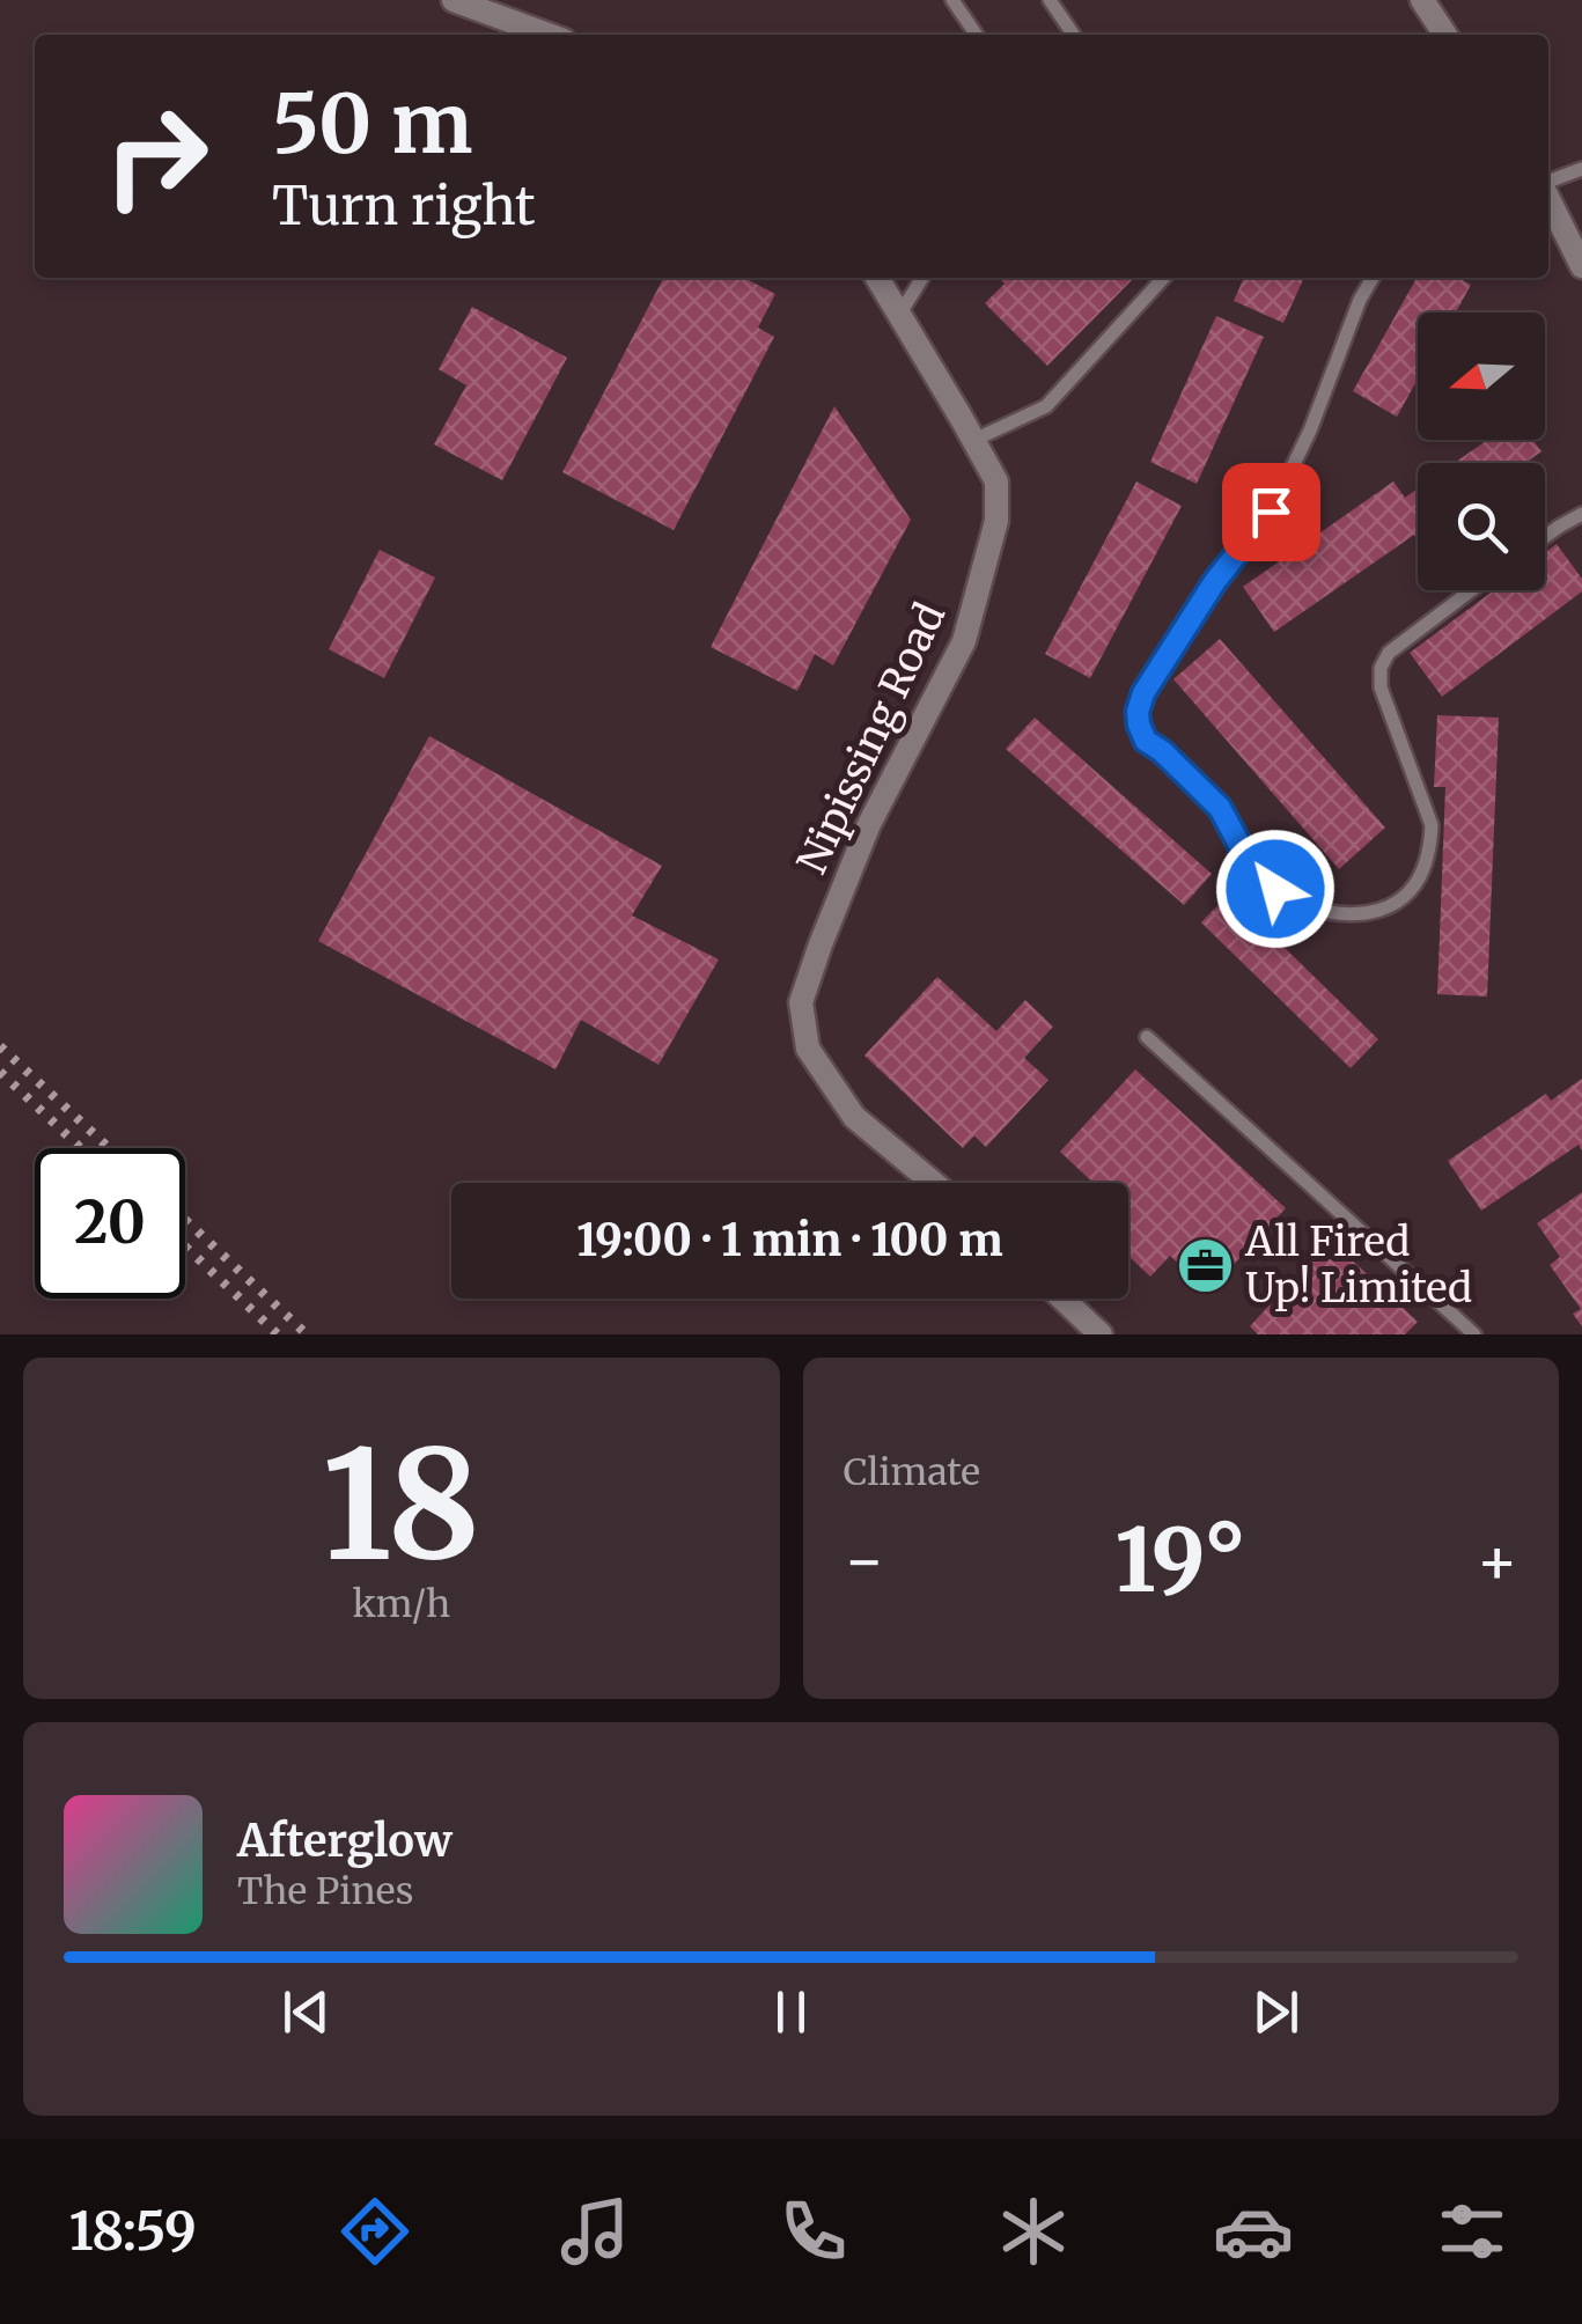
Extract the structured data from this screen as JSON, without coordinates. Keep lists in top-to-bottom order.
{
  "streets": {
    "street": ["Nipissing Road"]
  },
  "places": {
    "office": ["All Fired Up! Limited"]
  },
  "north": "left",
  "page": {
    "turn": ["50 m", "Turn right"],
    "limit": "20",
    "trip": "19:00 · 1 min · 100 m",
    "tile": [
      ["18", "km/h"],
      "Climate"
    ],
    "heat": ["−", "19°", "+"],
    "song": ["Afterglow", "The Pines"],
    "tabs": "18:59"
  }
}
